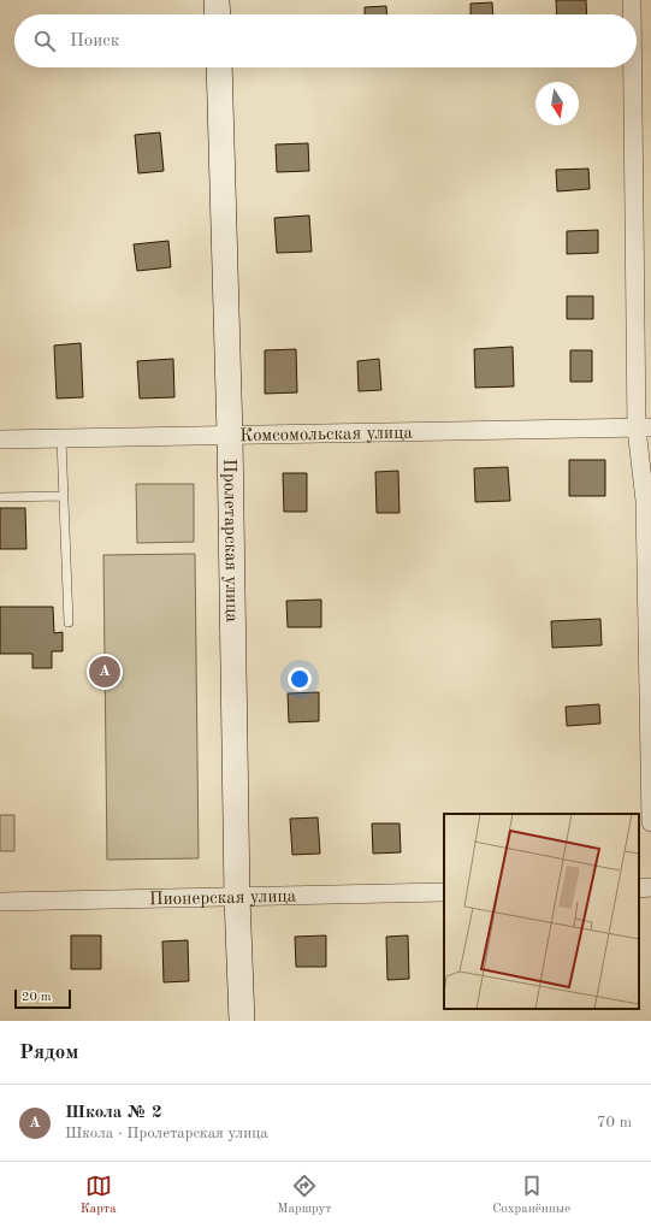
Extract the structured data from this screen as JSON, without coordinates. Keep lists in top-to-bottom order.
{
  "streets": {
    "street": ["Комсомольская улица", "Пролетарская улица", "Пионерская улица"]
  },
  "crossings": [
    ["Комсомольская улица", "Пролетарская улица"],
    ["Пролетарская улица", "Пионерская улица"]
  ],
  "scale_bar": "20 m",
  "north": "bottom",
  "page": {
    "search": "Поиск",
    "pins": "A",
    "scale": "20 m",
    "heading": "Рядом",
    "list": [
      {
        "mark": "A",
        "name": "Школа № 2",
        "note": "Школа · Пролетарская улица",
        "value": "70 m"
      }
    ],
    "nav": ["Карта", "Маршрут", "Сохранённые"]
  }
}
